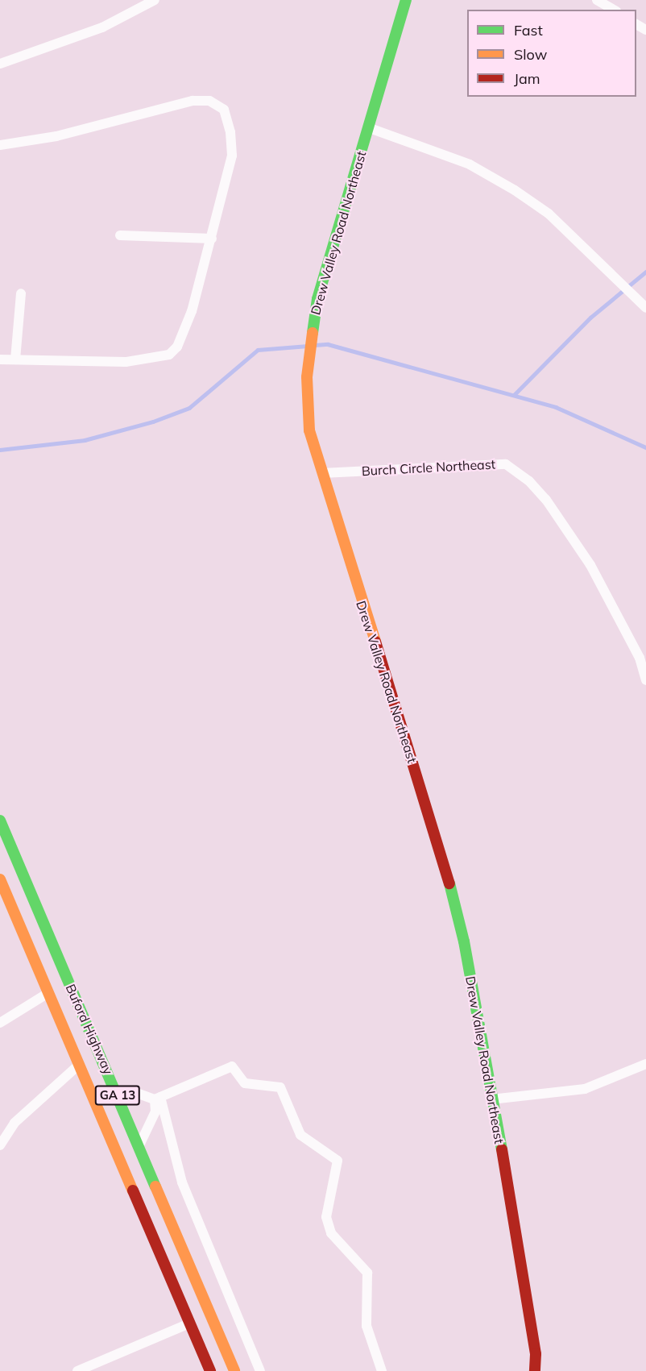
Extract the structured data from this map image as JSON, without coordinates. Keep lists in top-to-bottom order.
{
  "streets": {
    "street": [
      "Drew Valley Road Northeast",
      "Burch Circle Northeast",
      "Buford Highway",
      "GA 13"
    ]
  },
  "crossings": [
    ["Drew Valley Road Northeast", "Burch Circle Northeast"]
  ],
  "legend": ["Fast", "Slow", "Jam"]
}
